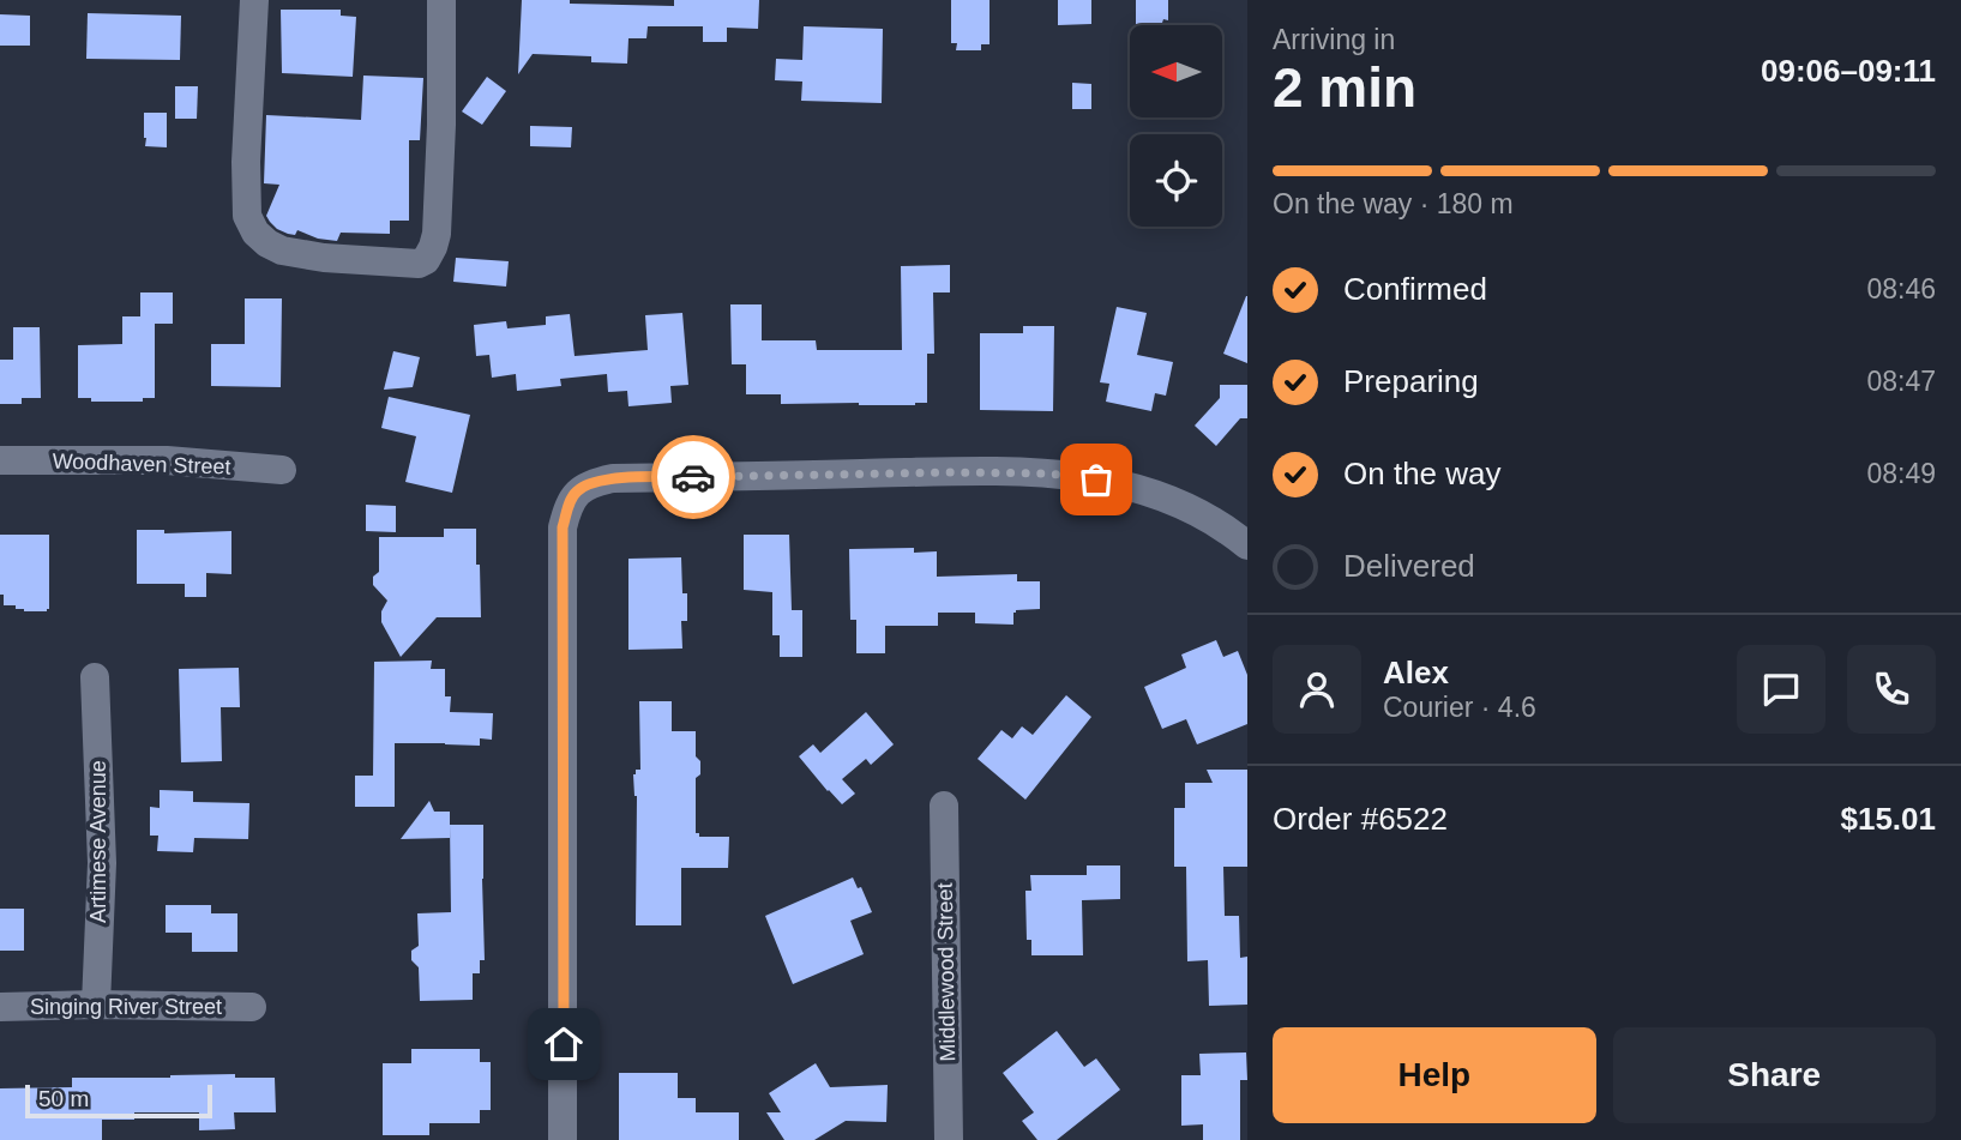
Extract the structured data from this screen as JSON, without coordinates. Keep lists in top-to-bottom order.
{
  "streets": {
    "street": [
      "Woodhaven Street",
      "Artimese Avenue",
      "Middlewood Street",
      "Singing River Street"
    ]
  },
  "crossings": [
    ["Artimese Avenue", "Singing River Street"]
  ],
  "scale_bar": "50 m",
  "north": "left",
  "page": {
    "heading": ["2 min", "Arriving in", "09:06–09:11"],
    "panel": [
      "Alex",
      "Courier · 4.6",
      "Order #6522",
      "$15.01"
    ],
    "bar": "On the way · 180 m",
    "list": [
      ["Confirmed", "08:46"],
      ["Preparing", "08:47"],
      ["On the way", "08:49"],
      "Delivered"
    ],
    "buttons": ["Help", "Share"],
    "scale": "50 m"
  }
}
